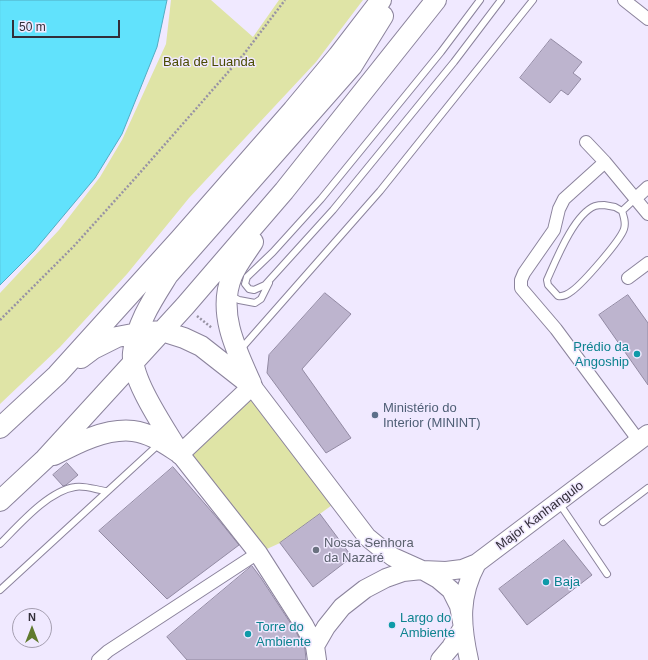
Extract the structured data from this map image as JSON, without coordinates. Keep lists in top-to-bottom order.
{
  "streets": {
    "main road": ["Major Kanhangulo"]
  },
  "parks": ["Baía de Luanda"],
  "places": [
    "Prédio da Angoship",
    "Ministério do Interior (MININT)",
    "Nossa Senhora da Nazaré",
    "Baja",
    "Largo do Ambiente",
    "Torre do Ambiente"
  ],
  "scale_bar": "50 m",
  "north": "top"
}
